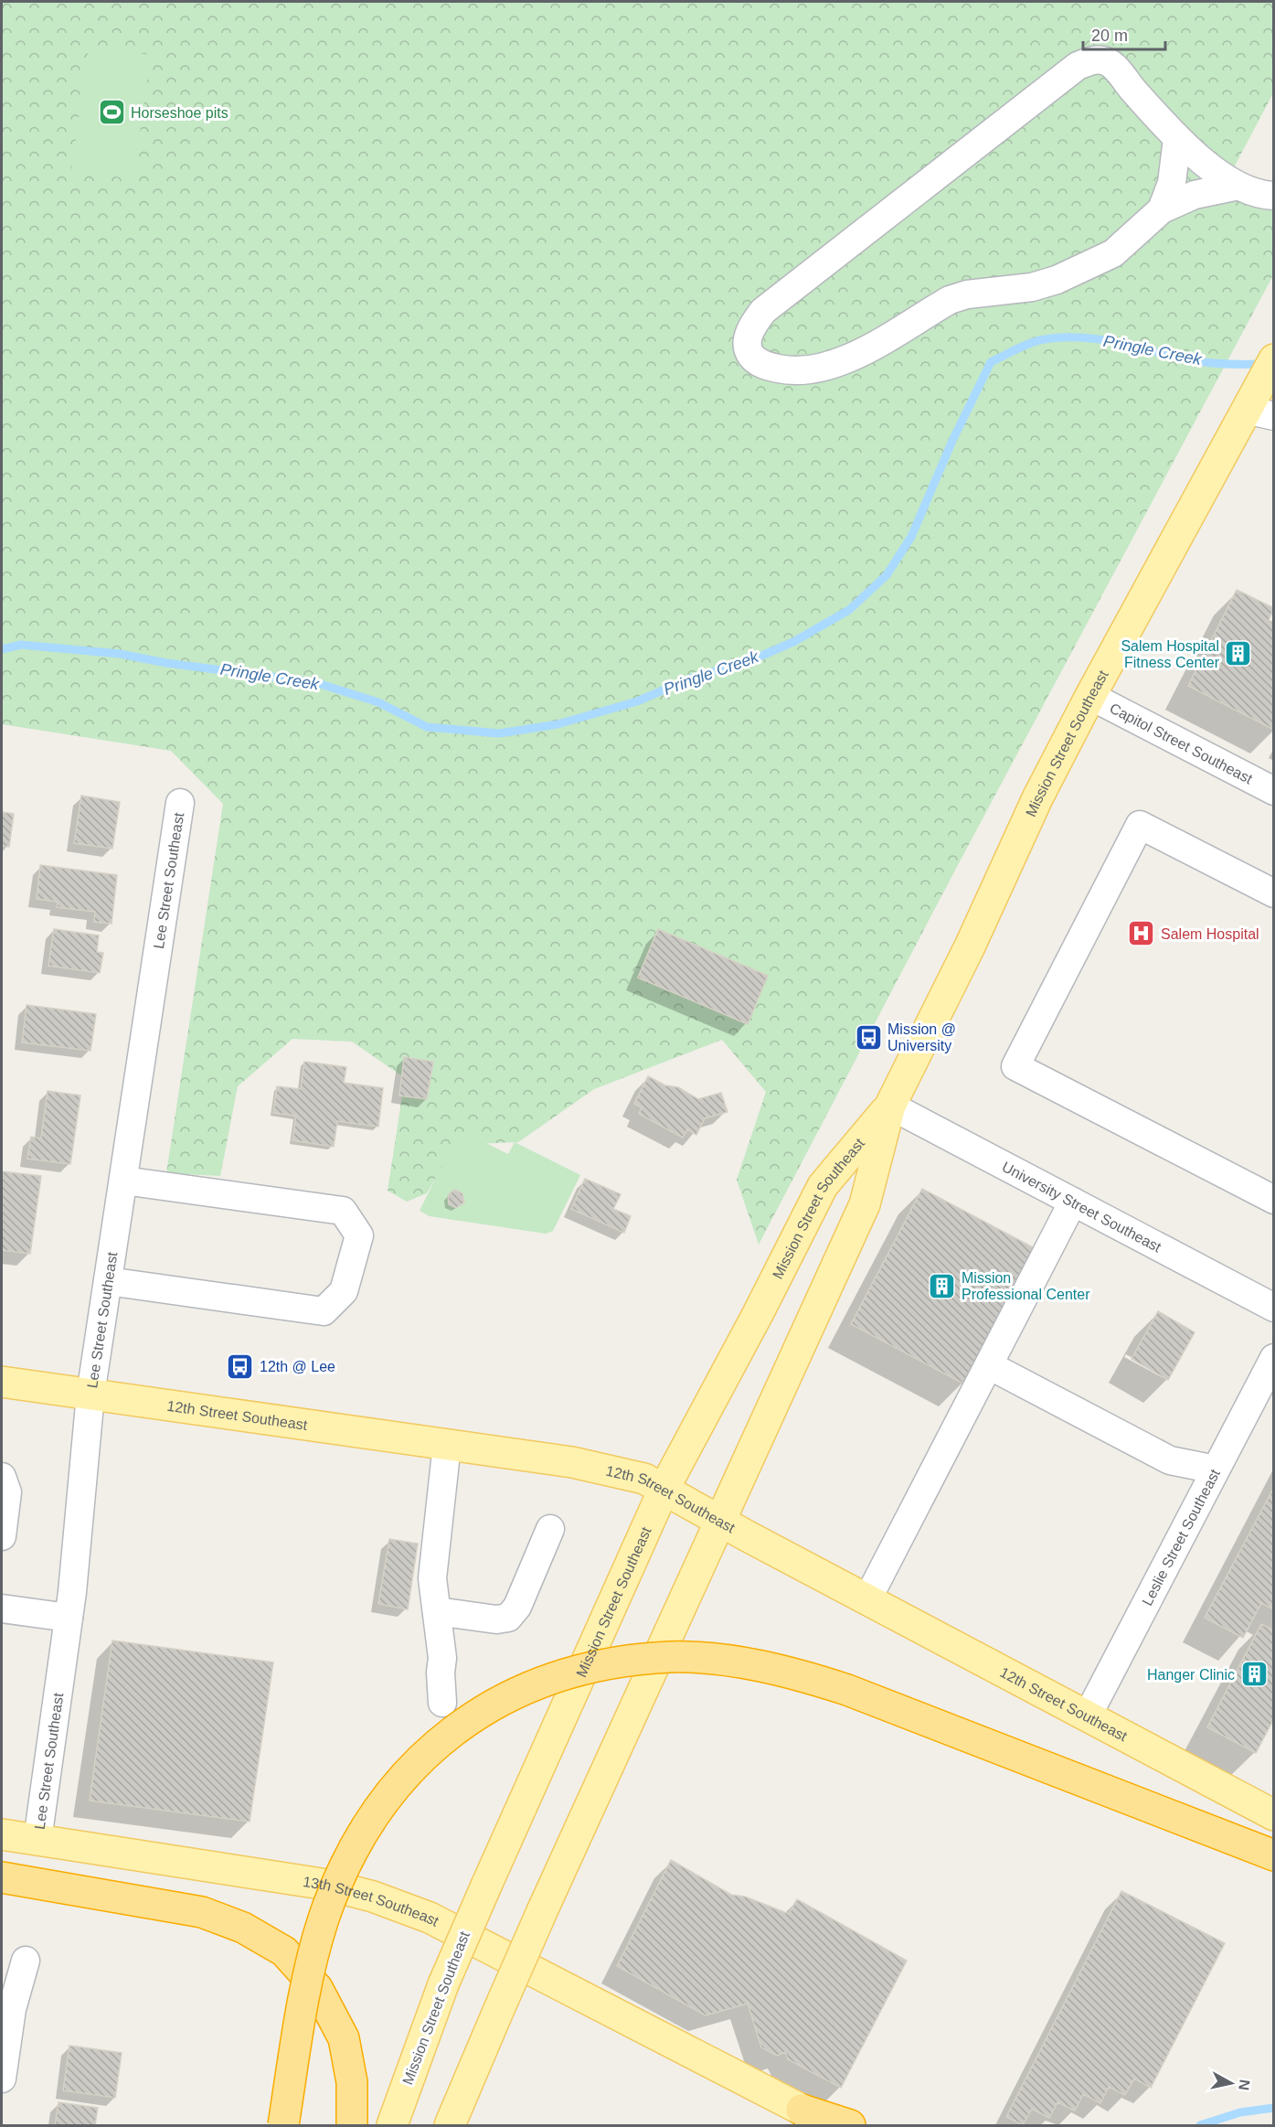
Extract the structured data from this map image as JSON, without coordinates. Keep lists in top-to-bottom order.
{
  "streets": {
    "main road": ["Mission Street Southeast", "12th Street Southeast", "13th Street Southeast"],
    "street": [
      "Capitol Street Southeast",
      "Lee Street Southeast",
      "University Street Southeast",
      "Leslie Street Southeast"
    ]
  },
  "crossings": [
    ["Mission Street Southeast", "Capitol Street Southeast"],
    ["Mission Street Southeast", "University Street Southeast"],
    ["Mission Street Southeast", "12th Street Southeast"],
    ["Lee Street Southeast", "12th Street Southeast"],
    ["Lee Street Southeast", "13th Street Southeast"],
    ["12th Street Southeast", "Leslie Street Southeast"]
  ],
  "water": ["Pringle Creek"],
  "places": {
    "sports": ["Horseshoe pits"],
    "building": ["Salem Hospital Fitness Center", "Mission Professional Center", "Hanger Clinic"],
    "hospital": ["Salem Hospital"],
    "bus stop": ["Mission @ University", "12th @ Lee"]
  },
  "scale_bar": "20 m",
  "north": "right"
}
